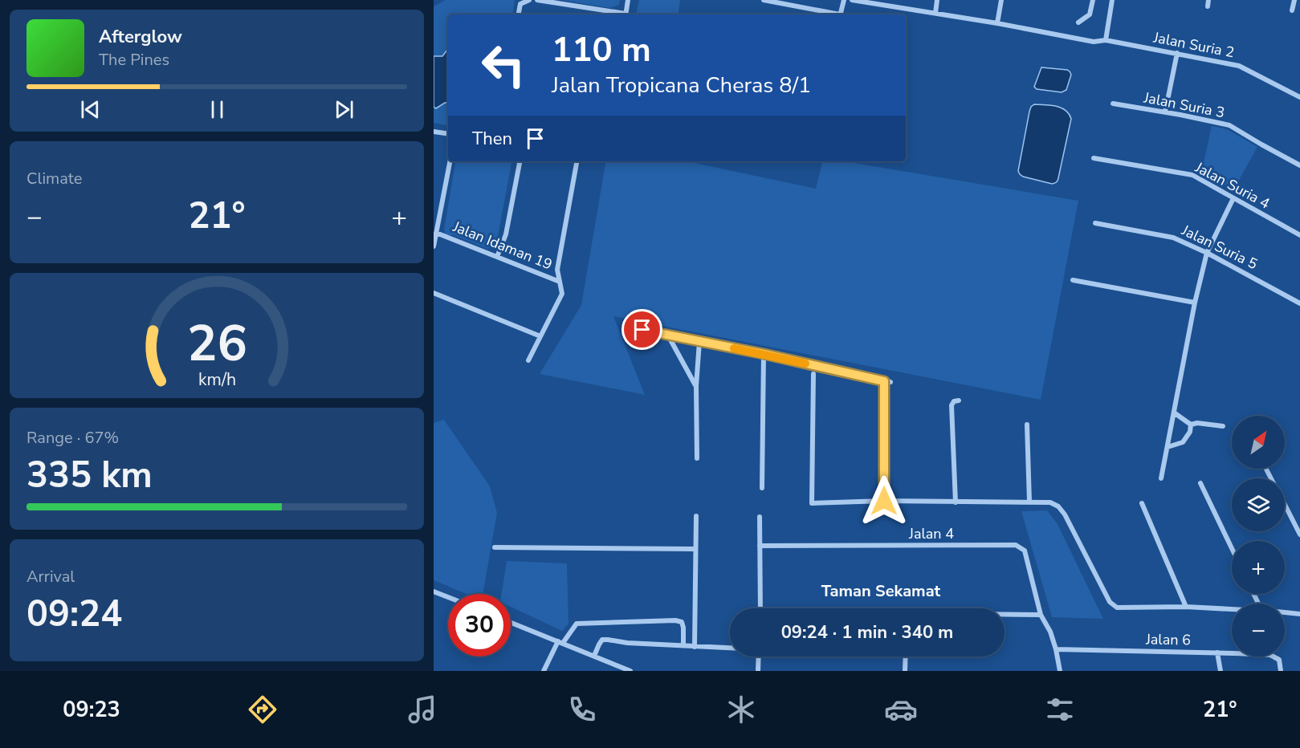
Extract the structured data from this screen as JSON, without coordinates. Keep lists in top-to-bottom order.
{
  "streets": {
    "street": [
      "Jalan Suria 2",
      "Jalan Suria 3",
      "Jalan Suria 4",
      "Jalan Idaman 19",
      "Jalan Suria 5",
      "Jalan 4",
      "Jalan 6"
    ]
  },
  "districts": ["Taman Sekamat"],
  "north": "top right",
  "page": {
    "turn": ["110 m", "Jalan Tropicana Cheras 8/1"],
    "song": ["Afterglow", "The Pines"],
    "then": "Then",
    "tile": [
      "Climate",
      ["Range · 67%", "335 km"],
      ["Arrival", "09:24"]
    ],
    "heat": ["−", "21°", "+"],
    "map_buttons": ["+", "−"],
    "limit": "30",
    "trip": "09:24 · 1 min · 340 m",
    "tabs": ["09:23", "21°"],
    "gauge": ["26", "km/h"]
  }
}
